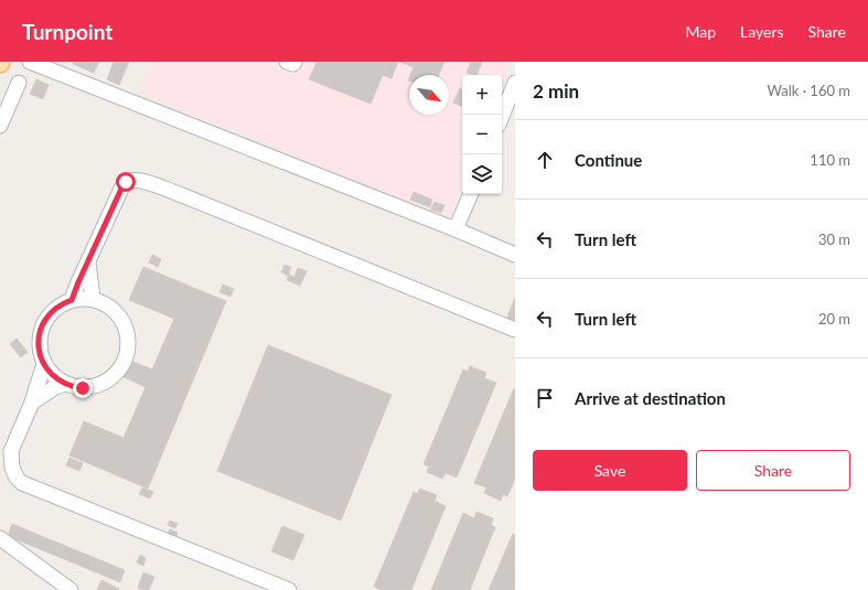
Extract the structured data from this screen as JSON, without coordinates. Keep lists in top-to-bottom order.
{
  "north": "bottom right",
  "page": {
    "header": "Turnpoint",
    "nav": ["Map", "Layers", "Share"],
    "heading": ["2 min", "Walk · 160 m"],
    "map_buttons": ["+", "−"],
    "list": [
      ["Continue", "110 m"],
      ["Turn left", "30 m"],
      ["Turn left", "20 m"],
      "Arrive at destination"
    ],
    "buttons": ["Save", "Share"]
  }
}
